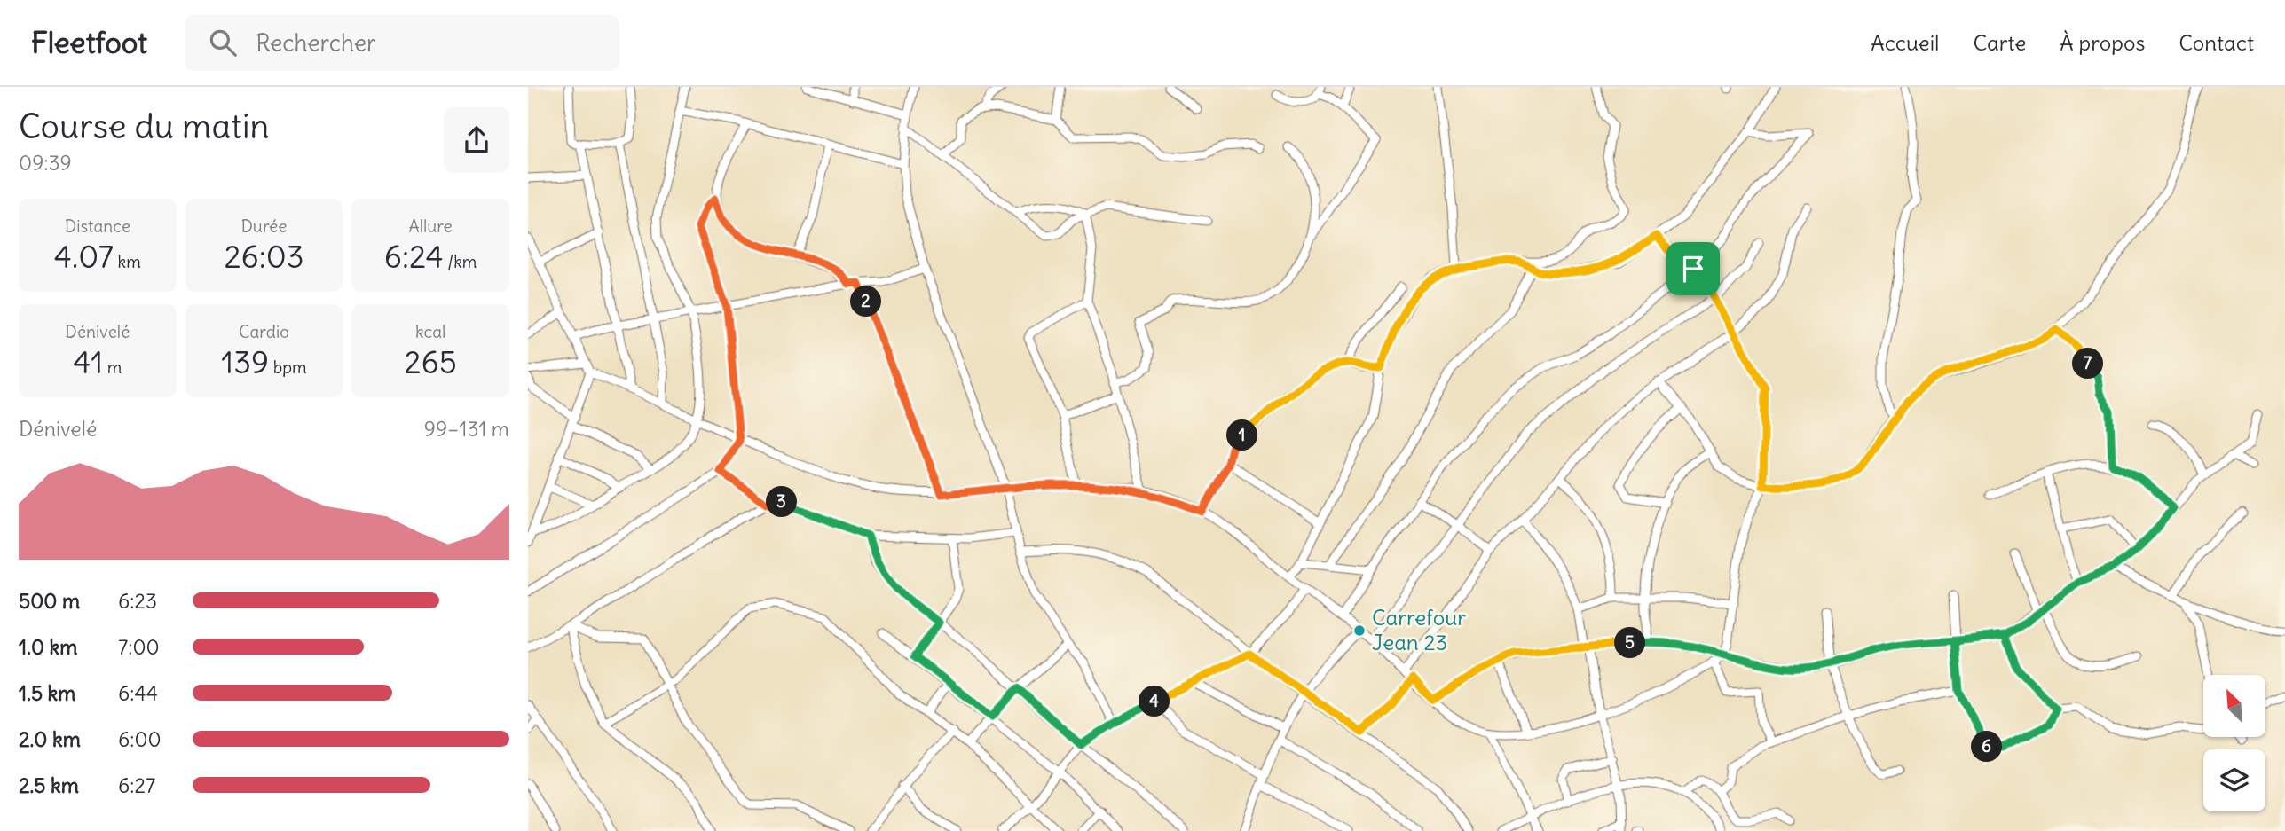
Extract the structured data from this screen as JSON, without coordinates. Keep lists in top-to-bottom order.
{
  "places": ["Carrefour Jean 23"],
  "north": "top left",
  "page": {
    "header": "Fleetfoot",
    "search": "Rechercher",
    "nav": [
      "Accueil",
      "Carte",
      "À propos",
      "Contact"
    ],
    "heading": ["Course du matin", "09:39"],
    "stats": [
      ["Distance", "4.07 km"],
      ["Durée", "26:03"],
      ["Allure", "6:24 /km"],
      ["Dénivelé", "41 m"],
      ["Cardio", "139 bpm"],
      ["kcal", "265"]
    ],
    "pins": [
      "2",
      "7",
      "1",
      "3",
      "5",
      "4",
      "6"
    ],
    "chart": ["Dénivelé", "99–131 m"],
    "list": [
      {
        "name": "500 m",
        "note": "6:23"
      },
      {
        "name": "1.0 km",
        "note": "7:00"
      },
      {
        "name": "1.5 km",
        "note": "6:44"
      },
      {
        "name": "2.0 km",
        "note": "6:00"
      },
      {
        "name": "2.5 km",
        "note": "6:27"
      }
    ]
  }
}
